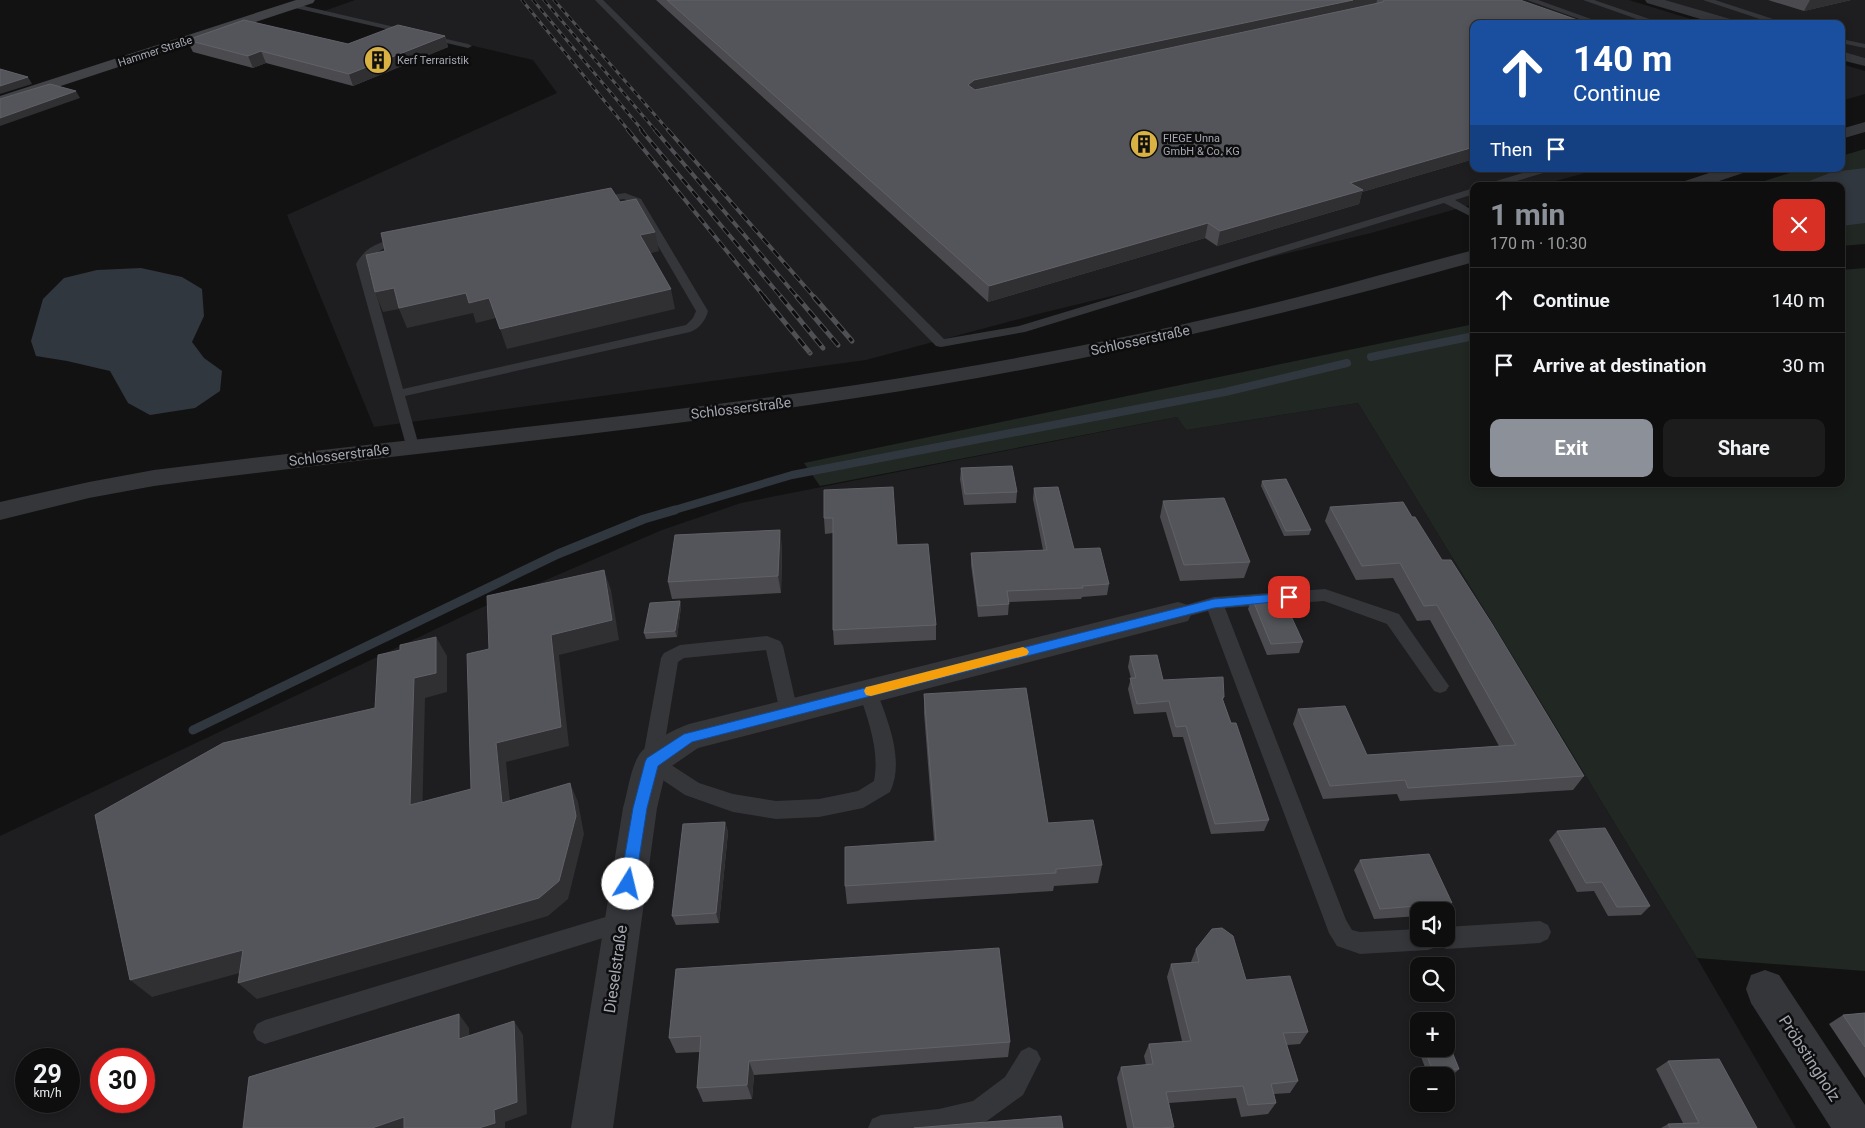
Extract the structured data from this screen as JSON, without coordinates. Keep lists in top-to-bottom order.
{
  "streets": {
    "main road": ["Hammer Straße"],
    "street": ["Schlosserstraße", "Dieselstraße", "Pröbstingholz"]
  },
  "places": {
    "building": ["Kerf Terraristik", "FIEGE Unna GmbH & Co. KG"]
  },
  "page": {
    "turn": ["140 m", "Continue"],
    "then": "Then",
    "heading": ["1 min", "170 m · 10:30"],
    "list": [
      {
        "name": "Continue",
        "value": "140 m"
      },
      {
        "name": "Arrive at destination",
        "value": "30 m"
      }
    ],
    "buttons": ["Exit", "Share"],
    "map_buttons": ["+", "−"],
    "speed": "29 km/h",
    "limit": "30"
  }
}
